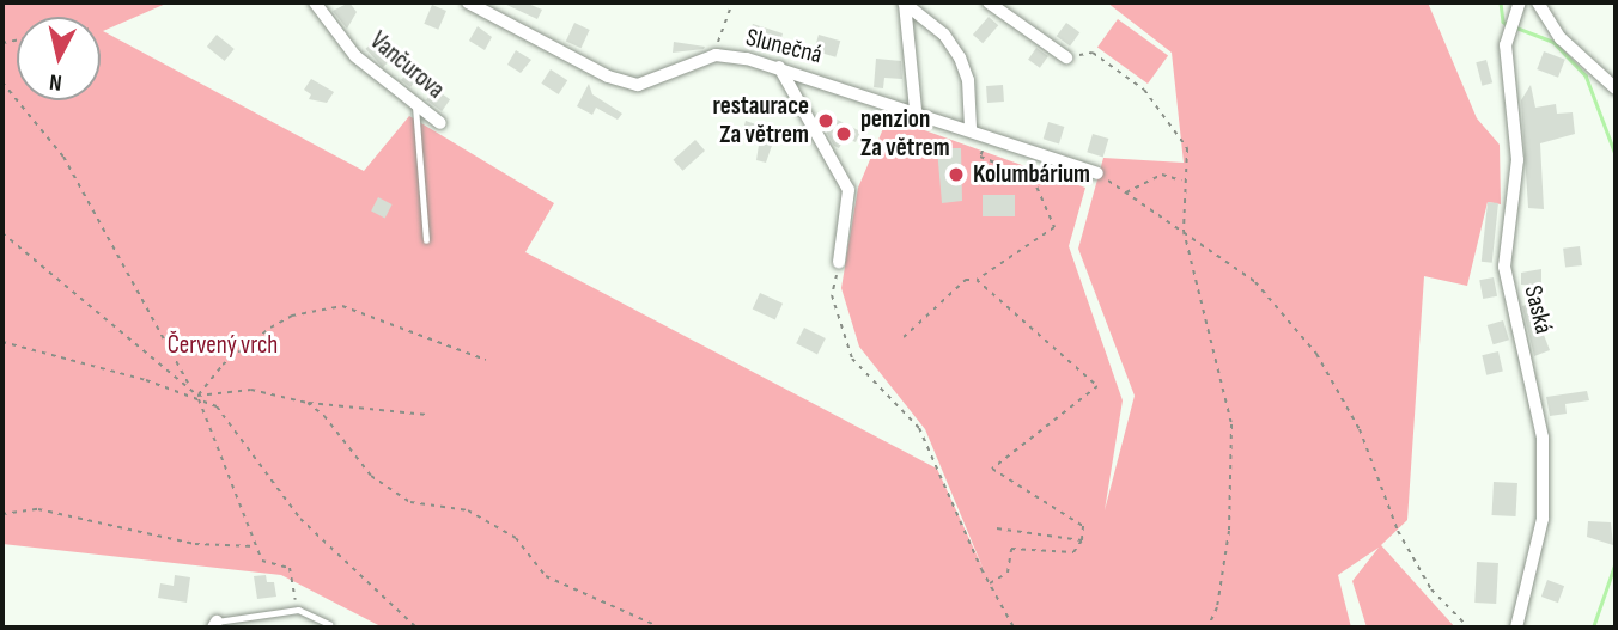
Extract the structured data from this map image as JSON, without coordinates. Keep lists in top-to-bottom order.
{
  "streets": {
    "street": ["Slunečná", "Vančurova", "Saská"]
  },
  "parks": ["Červený vrch"],
  "places": ["restaurace Za větrem", "penzion Za větrem", "Kolumbárium"],
  "north": "bottom"
}
